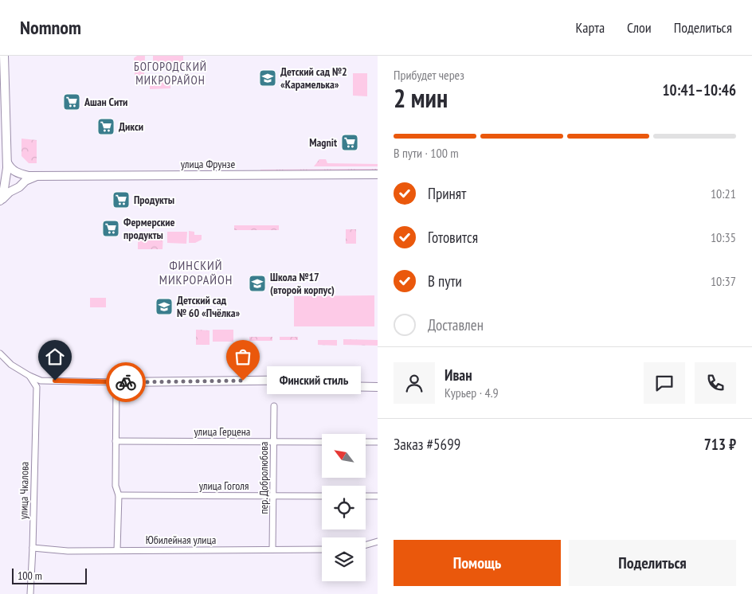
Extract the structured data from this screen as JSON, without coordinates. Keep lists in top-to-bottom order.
{
  "streets": {
    "main road": ["улица Фрунзе"],
    "street": [
      "улица Герцена",
      "пер. Добролюбова",
      "улица Гоголя",
      "улица Чкалова",
      "Юбилейная улица"
    ]
  },
  "crossings": [
    ["улица Герцена", "пер. Добролюбова"],
    ["пер. Добролюбова", "улица Гоголя"],
    ["пер. Добролюбова", "Юбилейная улица"],
    ["улица Чкалова", "Юбилейная улица"]
  ],
  "districts": ["БОГОРОДСКИЙ МИКРОРАЙОН", "ФИНСКИЙ МИКРОРАЙОН"],
  "places": {
    "school or university": ["Детский сад №2 «Карамелька»", "Школа №17 (второй корпус)", "Детский сад № 60 «Пчёлка»"],
    "supermarket": [
      "Ашан Сити",
      "Дикси",
      "Magnit",
      "Продукты",
      "Фермерские продукты"
    ],
    "other": ["Финский стиль"]
  },
  "scale_bar": "100 m",
  "north": "top left",
  "page": {
    "header": "Nomnom",
    "nav": ["Карта", "Слои", "Поделиться"],
    "heading": ["2 мин", "Прибудет через", "10:41–10:46"],
    "panel": [
      "Иван",
      "Курьер · 4.9",
      "Заказ #5699",
      "713 ₽"
    ],
    "bar": "В пути · 100 m",
    "list": [
      ["Принят", "10:21"],
      ["Готовится", "10:35"],
      ["В пути", "10:37"],
      "Доставлен"
    ],
    "bubble": "Финский стиль",
    "buttons": ["Помощь", "Поделиться"],
    "scale": "100 m"
  }
}
